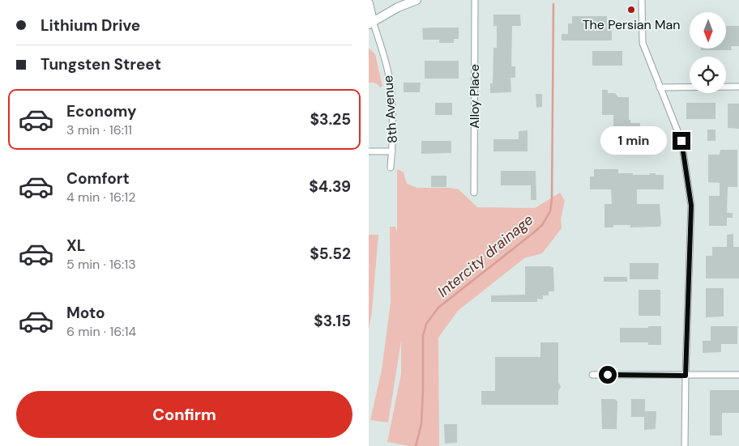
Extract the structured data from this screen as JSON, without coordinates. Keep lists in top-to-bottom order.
{
  "streets": {
    "street": ["Alloy Place", "8th Avenue"]
  },
  "water": ["Intercity drainage"],
  "places": ["The Persian Man"],
  "north": "bottom",
  "page": {
    "banner": ["Lithium Drive", "Tungsten Street"],
    "list": [
      {
        "name": "Economy",
        "note": "3 min · 16:11",
        "value": "$3.25"
      },
      {
        "name": "Comfort",
        "note": "4 min · 16:12",
        "value": "$4.39"
      },
      {
        "name": "XL",
        "note": "5 min · 16:13",
        "value": "$5.52"
      },
      {
        "name": "Moto",
        "note": "6 min · 16:14",
        "value": "$3.15"
      }
    ],
    "bubble": "1 min",
    "buttons": "Confirm"
  }
}
